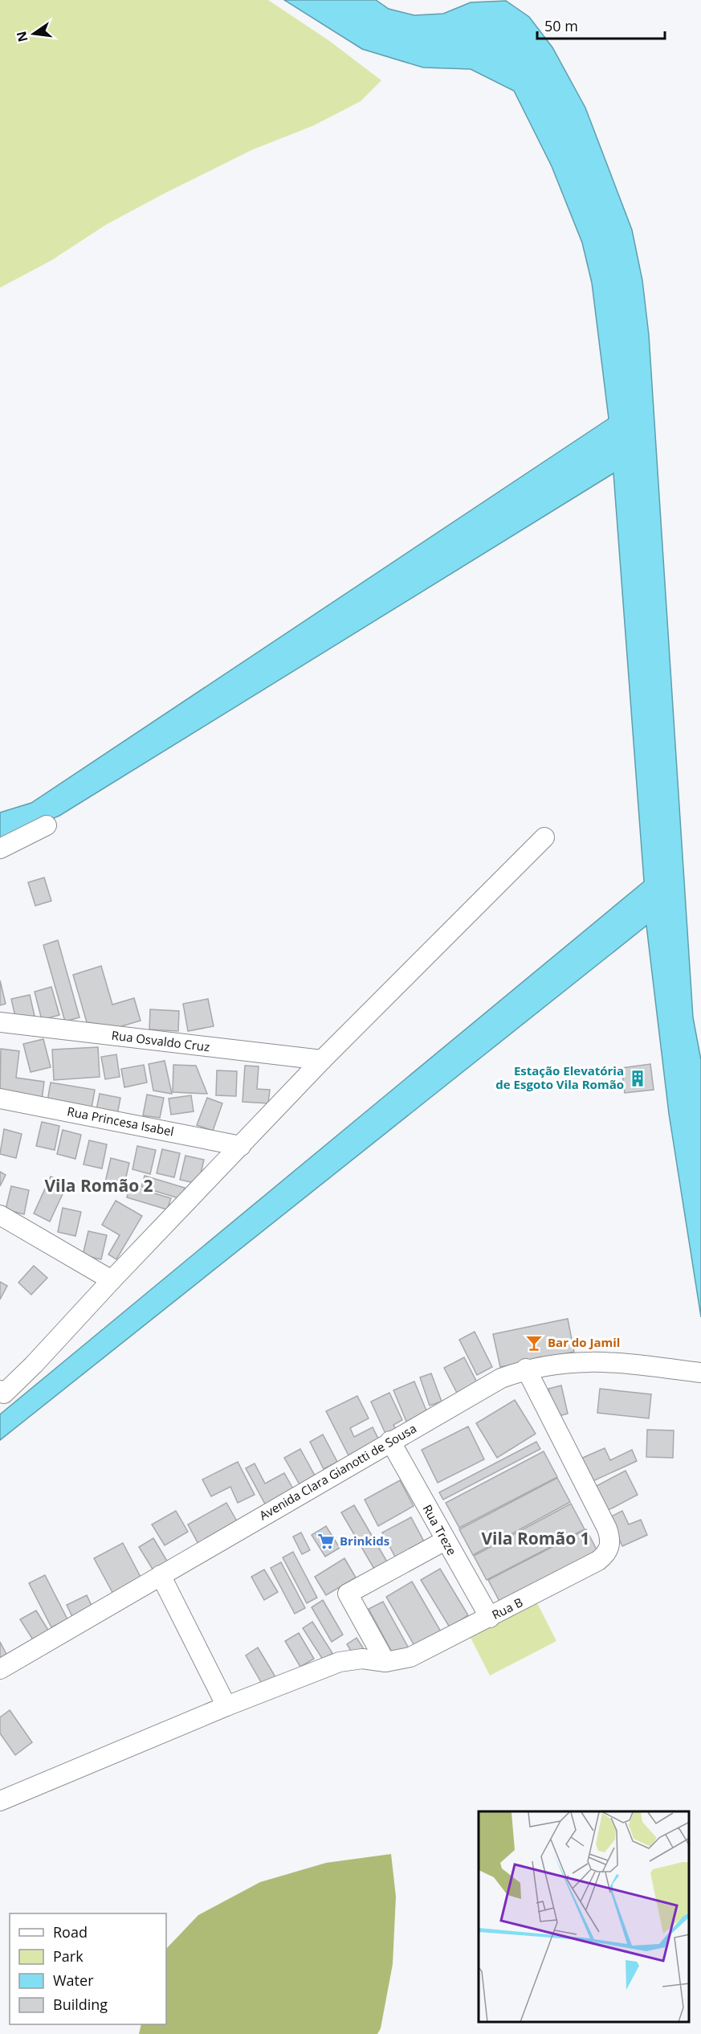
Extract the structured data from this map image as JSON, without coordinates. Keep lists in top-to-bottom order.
{
  "streets": {
    "street": [
      "Rua Osvaldo Cruz",
      "Rua Princesa Isabel",
      "Avenida Clara Gianotti de Sousa",
      "Rua Treze",
      "Rua B"
    ]
  },
  "crossings": [
    ["Avenida Clara Gianotti de Sousa", "Rua Treze"],
    ["Avenida Clara Gianotti de Sousa", "Rua B"],
    ["Rua Treze", "Rua B"]
  ],
  "districts": ["Vila Romão 2", "Vila Romão 1"],
  "places": {
    "building": ["Estação Elevatória de Esgoto Vila Romão"],
    "bar": ["Bar do Jamil"],
    "supermarket": ["Brinkids"]
  },
  "legend": [
    "Road",
    "Park",
    "Water",
    "Building"
  ],
  "scale_bar": "50 m",
  "north": "left"
}
